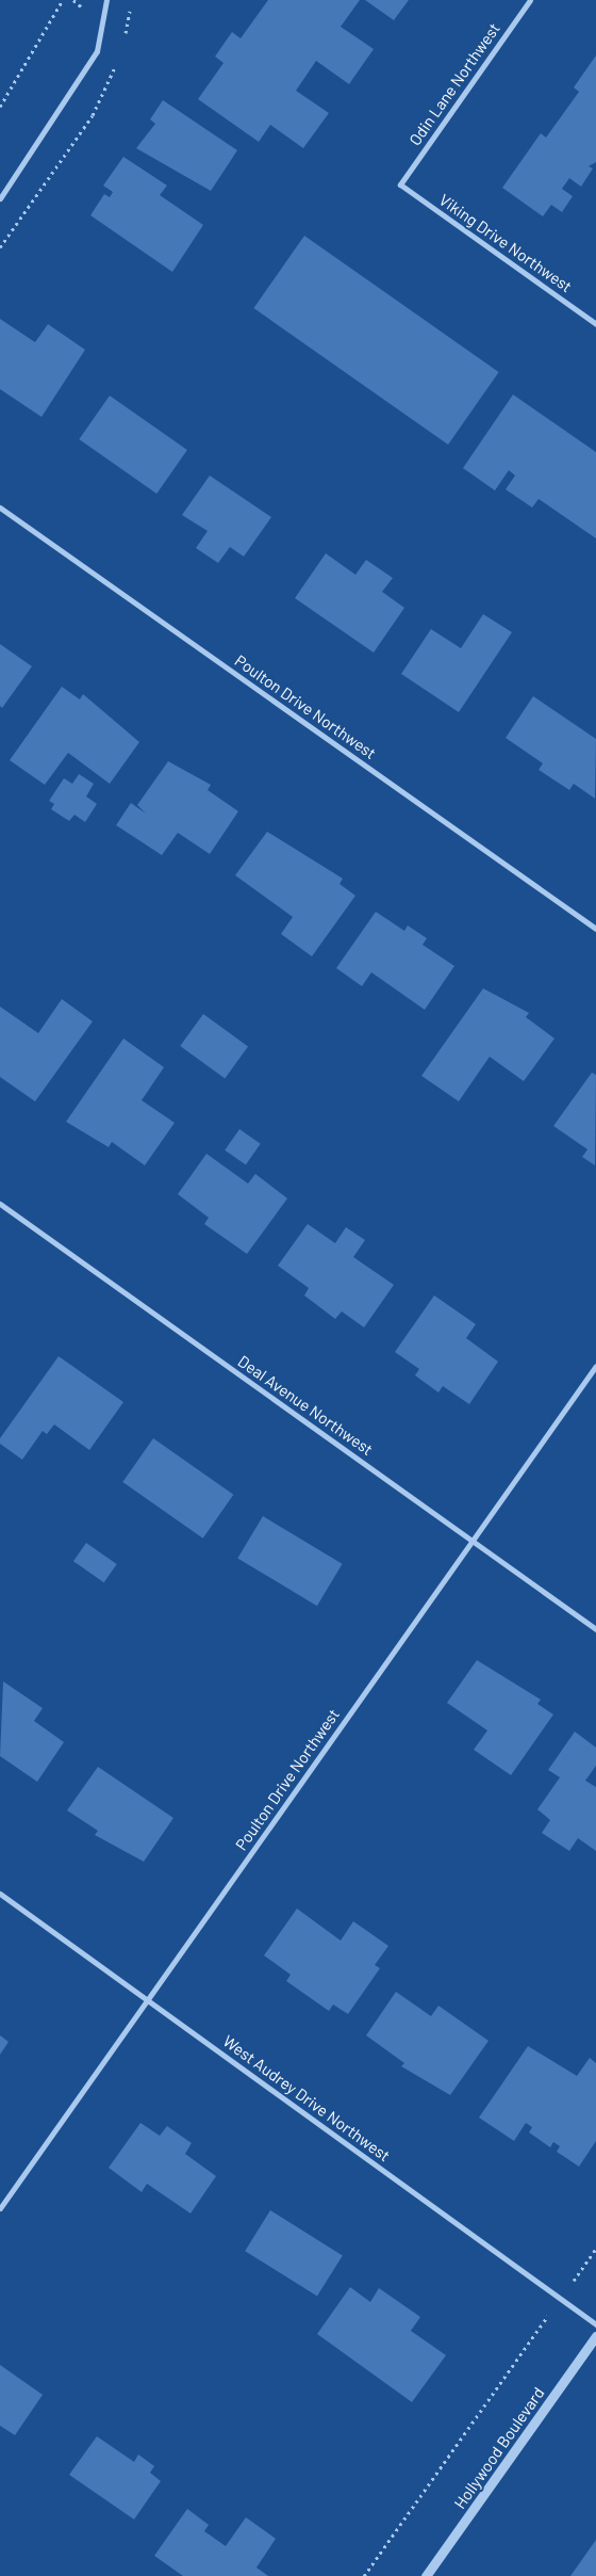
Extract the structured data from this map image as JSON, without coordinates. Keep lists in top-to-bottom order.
{
  "streets": {
    "street": [
      "Odin Lane Northwest",
      "Viking Drive Northwest",
      "Poulton Drive Northwest",
      "Deal Avenue Northwest",
      "West Audrey Drive Northwest",
      "Hollywood Boulevard"
    ]
  },
  "crossings": [
    ["Odin Lane Northwest", "Viking Drive Northwest"],
    ["Poulton Drive Northwest", "Deal Avenue Northwest"],
    ["Poulton Drive Northwest", "West Audrey Drive Northwest"]
  ]
}
